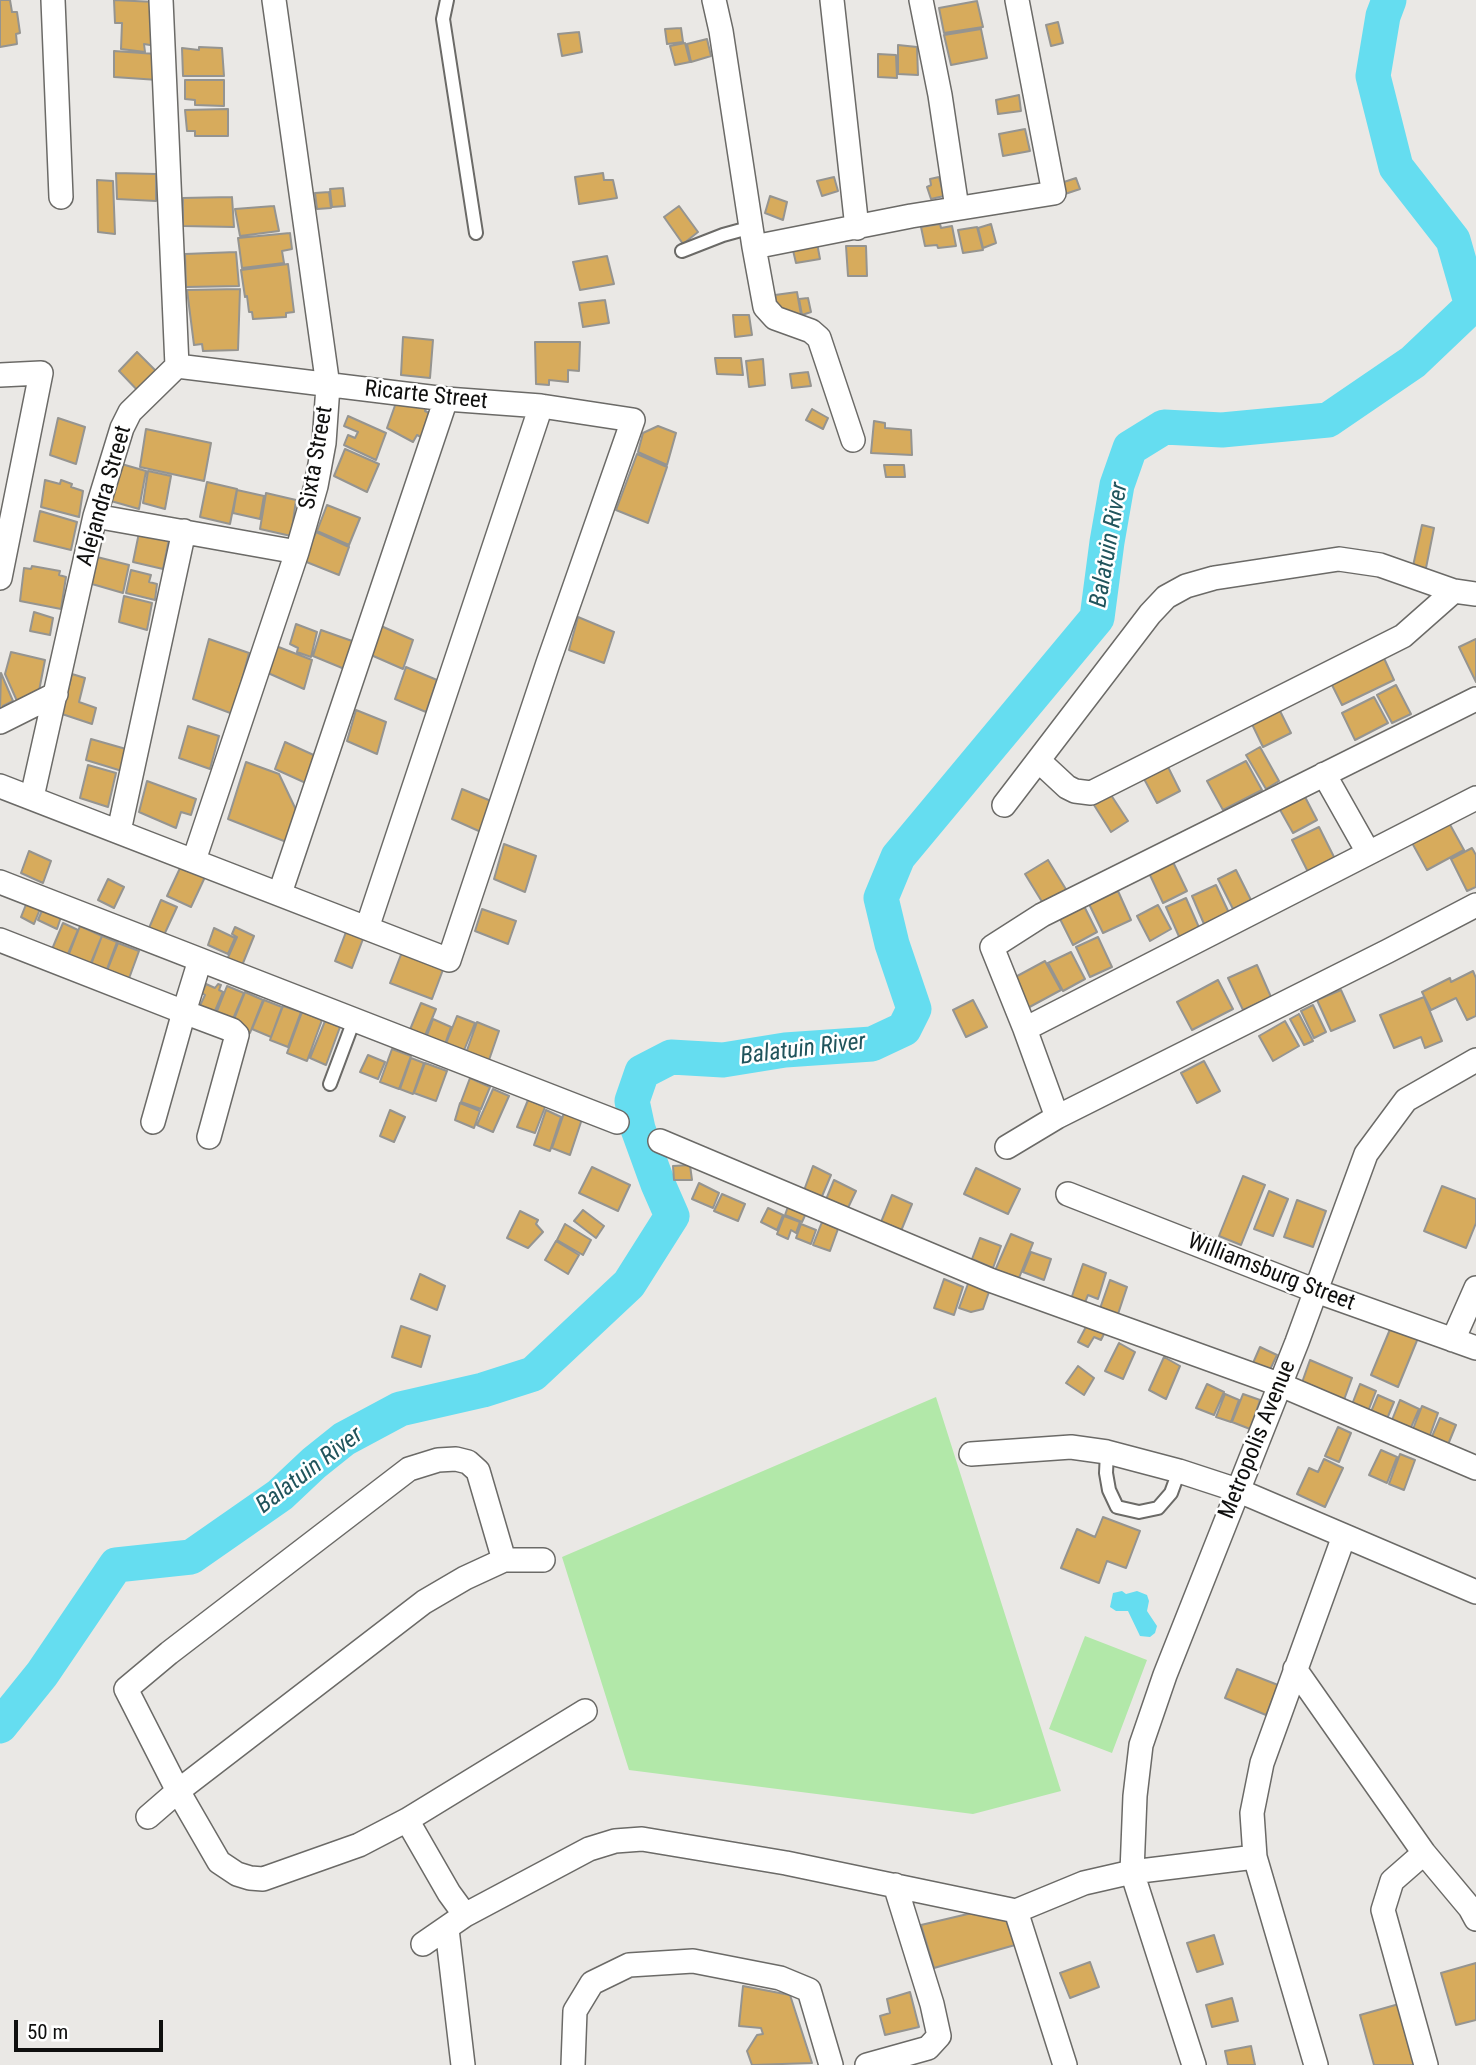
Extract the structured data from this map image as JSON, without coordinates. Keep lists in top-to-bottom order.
{
  "streets": {
    "street": [
      "Ricarte Street",
      "Sixta Street",
      "Alejandra Street",
      "Williamsburg Street",
      "Metropolis Avenue"
    ]
  },
  "crossings": [
    ["Ricarte Street", "Sixta Street"],
    ["Ricarte Street", "Alejandra Street"],
    ["Williamsburg Street", "Metropolis Avenue"]
  ],
  "water": ["Balatuin River"],
  "scale_bar": "50 m"
}
